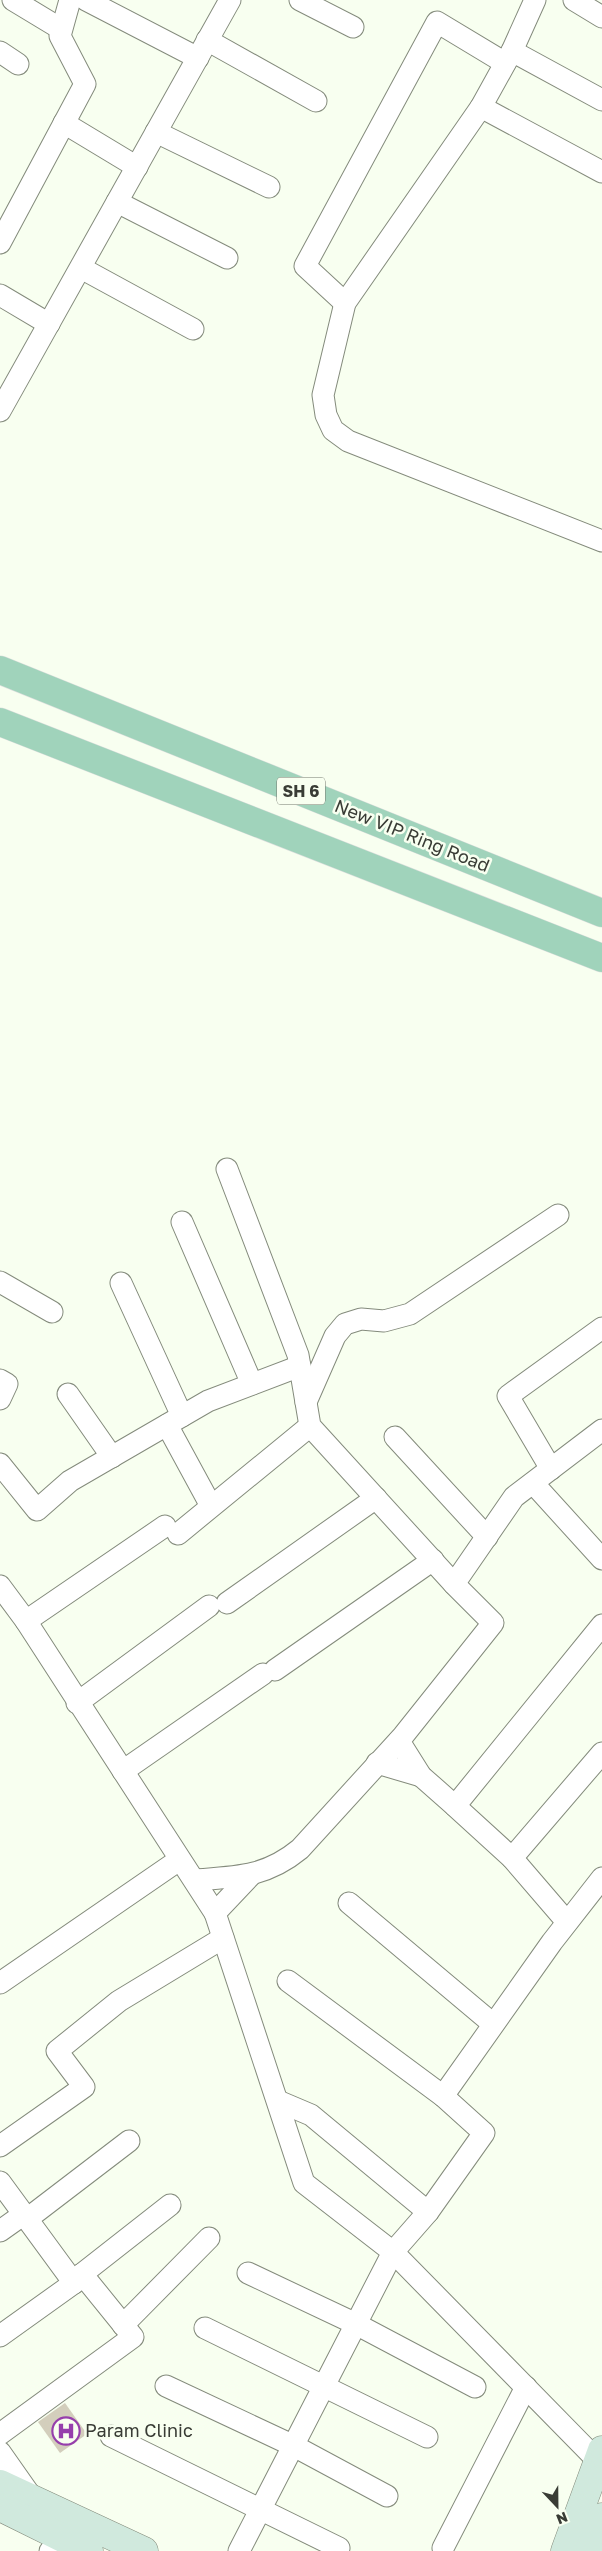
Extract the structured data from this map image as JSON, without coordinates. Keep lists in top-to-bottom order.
{
  "streets": {
    "main road": ["SH 6", "New VIP Ring Road"]
  },
  "places": {
    "hospital": ["Param Clinic"]
  },
  "north": "bottom"
}
